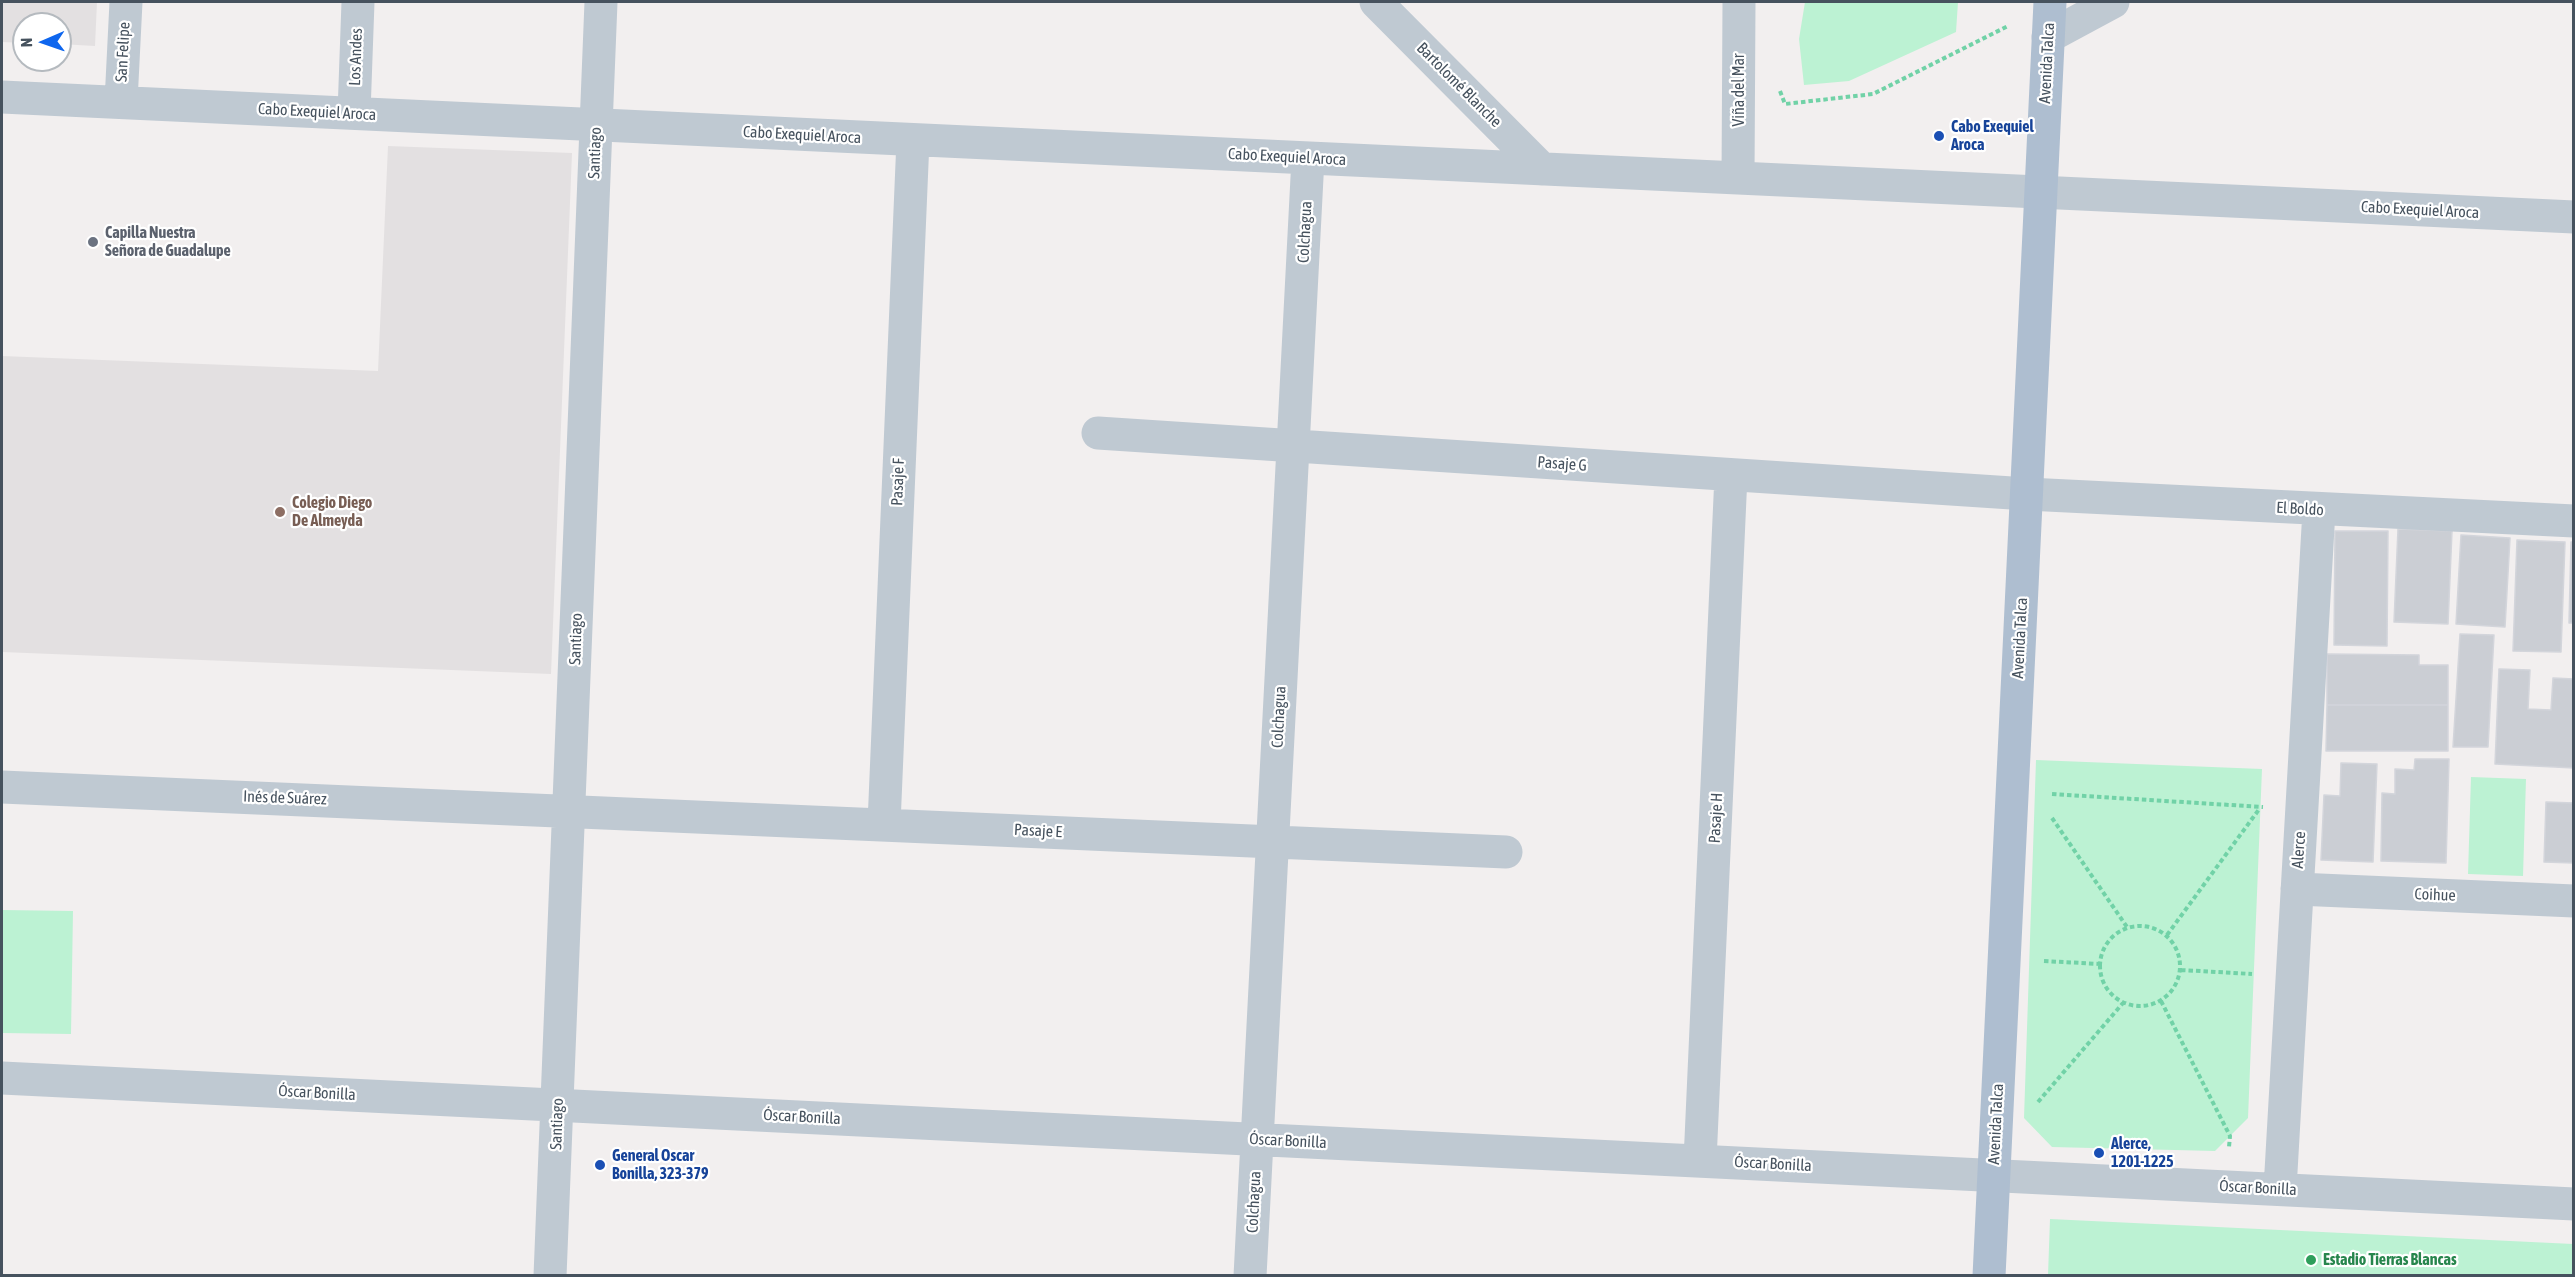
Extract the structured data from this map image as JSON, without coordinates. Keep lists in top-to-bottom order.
{
  "streets": {
    "main road": ["Avenida Talca"],
    "street": [
      "San Felipe",
      "Los Andes",
      "Bartolomé Blanche",
      "Viña del Mar",
      "Cabo Exequiel Aroca",
      "Santiago",
      "Colchagua",
      "Pasaje G",
      "Pasaje F",
      "El Boldo",
      "Inés de Suárez",
      "Pasaje H",
      "Pasaje E",
      "Alerce",
      "Coihue",
      "Óscar Bonilla"
    ]
  },
  "crossings": [
    ["San Felipe", "Cabo Exequiel Aroca"],
    ["Los Andes", "Cabo Exequiel Aroca"],
    ["Avenida Talca", "Cabo Exequiel Aroca"],
    ["Avenida Talca", "Pasaje G"],
    ["Avenida Talca", "El Boldo"],
    ["Avenida Talca", "Óscar Bonilla"],
    ["Bartolomé Blanche", "Cabo Exequiel Aroca"],
    ["Viña del Mar", "Cabo Exequiel Aroca"],
    ["Cabo Exequiel Aroca", "Santiago"],
    ["Cabo Exequiel Aroca", "Colchagua"],
    ["Cabo Exequiel Aroca", "Pasaje F"],
    ["Santiago", "Inés de Suárez"],
    ["Santiago", "Pasaje E"],
    ["Santiago", "Óscar Bonilla"],
    ["Colchagua", "Pasaje G"],
    ["Colchagua", "Pasaje E"],
    ["Colchagua", "Óscar Bonilla"],
    ["Pasaje G", "El Boldo"],
    ["Pasaje G", "Pasaje H"],
    ["Pasaje F", "Pasaje E"],
    ["El Boldo", "Alerce"],
    ["Inés de Suárez", "Pasaje E"],
    ["Pasaje H", "Óscar Bonilla"],
    ["Alerce", "Coihue"],
    ["Alerce", "Óscar Bonilla"]
  ],
  "places": [
    "Cabo Exequiel Aroca",
    "Capilla Nuestra Señora de Guadalupe",
    "Colegio Diego De Almeyda",
    "Alerce, 1201-1225",
    "General Oscar Bonilla, 323-379",
    "Estadio Tierras Blancas"
  ],
  "north": "left"
}
